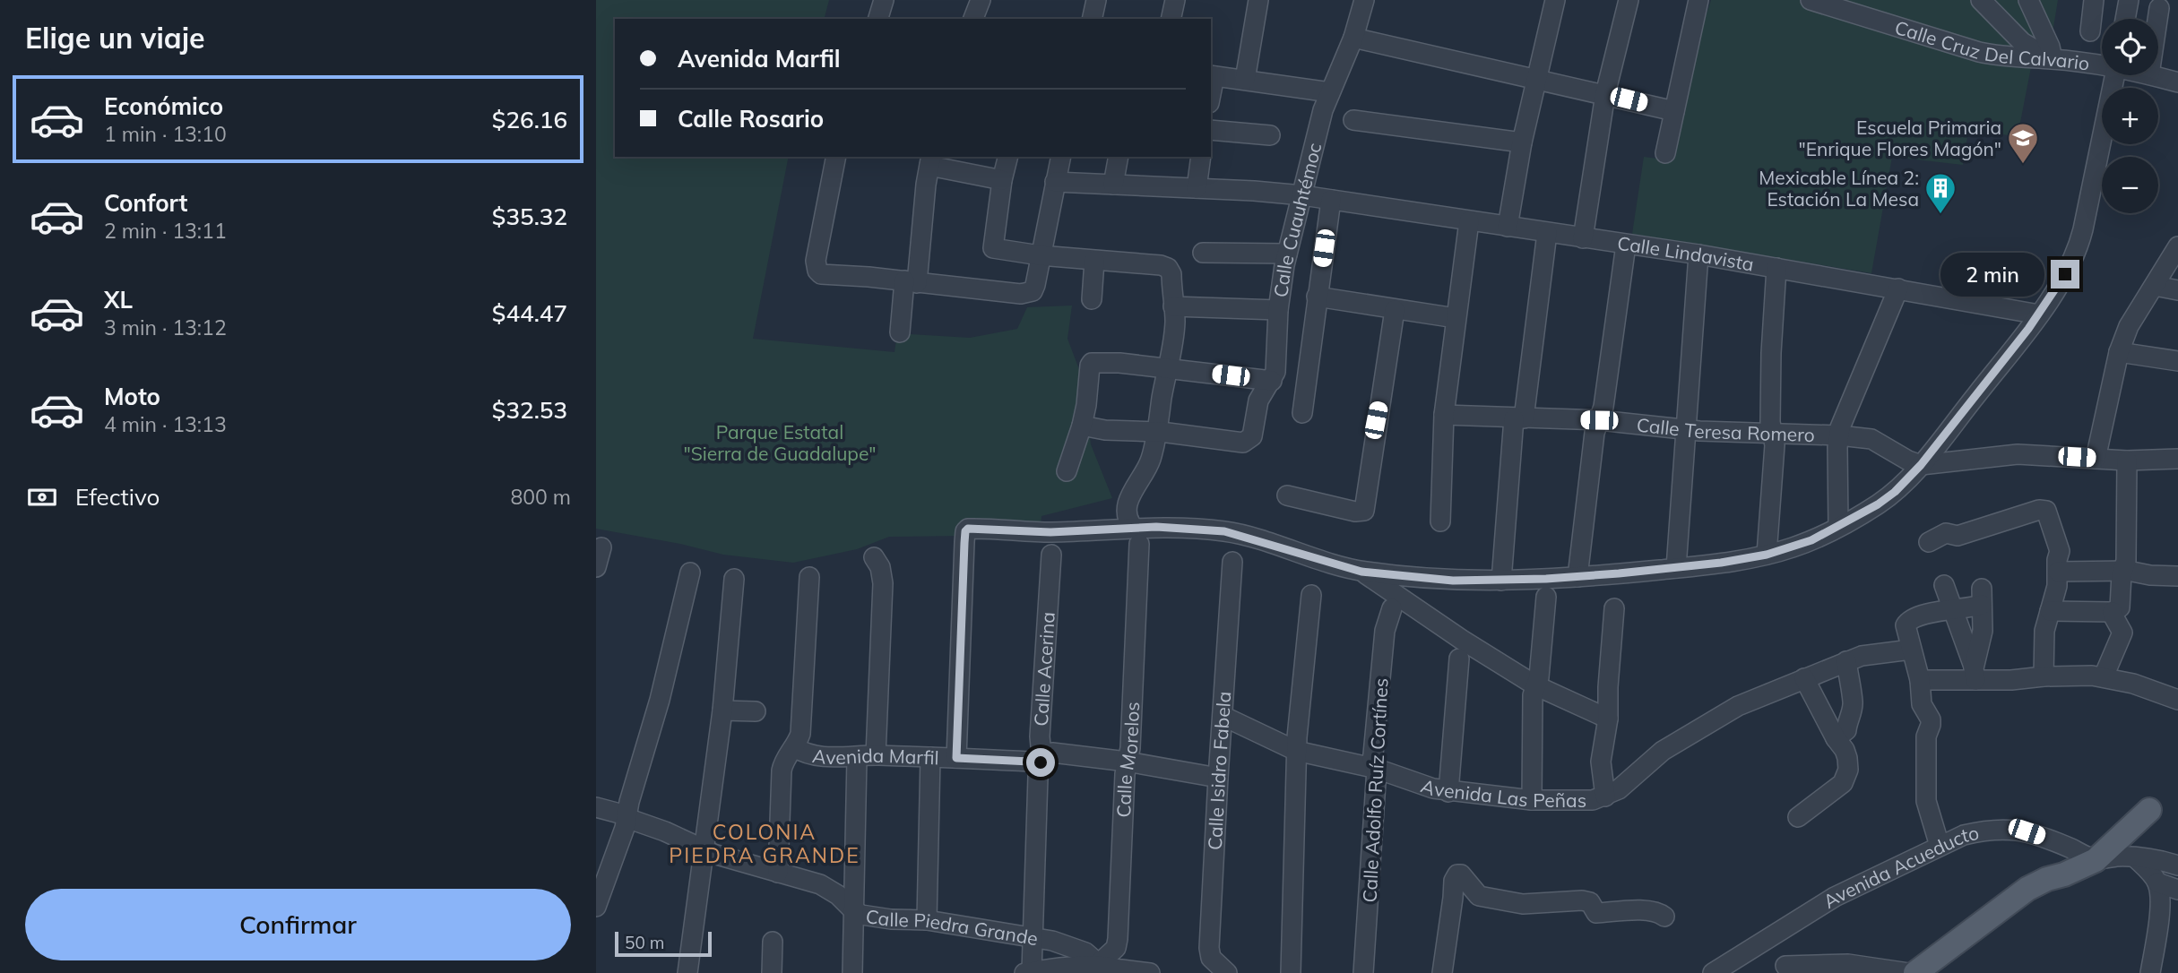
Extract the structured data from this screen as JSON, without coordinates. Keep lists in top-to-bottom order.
{
  "streets": {
    "street": [
      "Calle Cruz Del Calvario",
      "Calle Cuauhtémoc",
      "Calle Lindavista",
      "Calle Teresa Romero",
      "Calle Acerina",
      "Avenida Marfil",
      "Calle Morelos",
      "Calle Isidro Fabela",
      "Calle Adolfo Ruíz Cortínes",
      "Avenida Las Peñas",
      "Avenida Acueducto",
      "Calle Piedra Grande"
    ]
  },
  "crossings": [
    ["Calle Cuauhtémoc", "Calle Lindavista"],
    ["Calle Cuauhtémoc", "Calle Morelos"],
    ["Calle Acerina", "Avenida Marfil"],
    ["Calle Acerina", "Calle Piedra Grande"],
    ["Avenida Marfil", "Calle Morelos"],
    ["Avenida Marfil", "Calle Isidro Fabela"],
    ["Calle Morelos", "Calle Piedra Grande"],
    ["Calle Isidro Fabela", "Avenida Las Peñas"],
    ["Calle Adolfo Ruíz Cortínes", "Avenida Las Peñas"]
  ],
  "districts": ["COLONIA PIEDRA GRANDE"],
  "parks": ["Parque Estatal \"Sierra de Guadalupe\""],
  "places": {
    "school or university": ["Escuela Primaria \"Enrique Flores Magón\""],
    "building": ["Mexicable Línea 2: Estación La Mesa"]
  },
  "scale_bar": "50 m",
  "page": {
    "heading": "Elige un viaje",
    "map_buttons": ["+", "−"],
    "banner": ["Avenida Marfil", "Calle Rosario"],
    "list": [
      {
        "name": "Económico",
        "note": "1 min · 13:10",
        "value": "$26.16"
      },
      {
        "name": "Confort",
        "note": "2 min · 13:11",
        "value": "$35.32"
      },
      {
        "name": "XL",
        "note": "3 min · 13:12",
        "value": "$44.47"
      },
      {
        "name": "Moto",
        "note": "4 min · 13:13",
        "value": "$32.53"
      }
    ],
    "bubble": "2 min",
    "pay": ["Efectivo", "800 m"],
    "buttons": "Confirmar",
    "scale": "50 m"
  }
}
